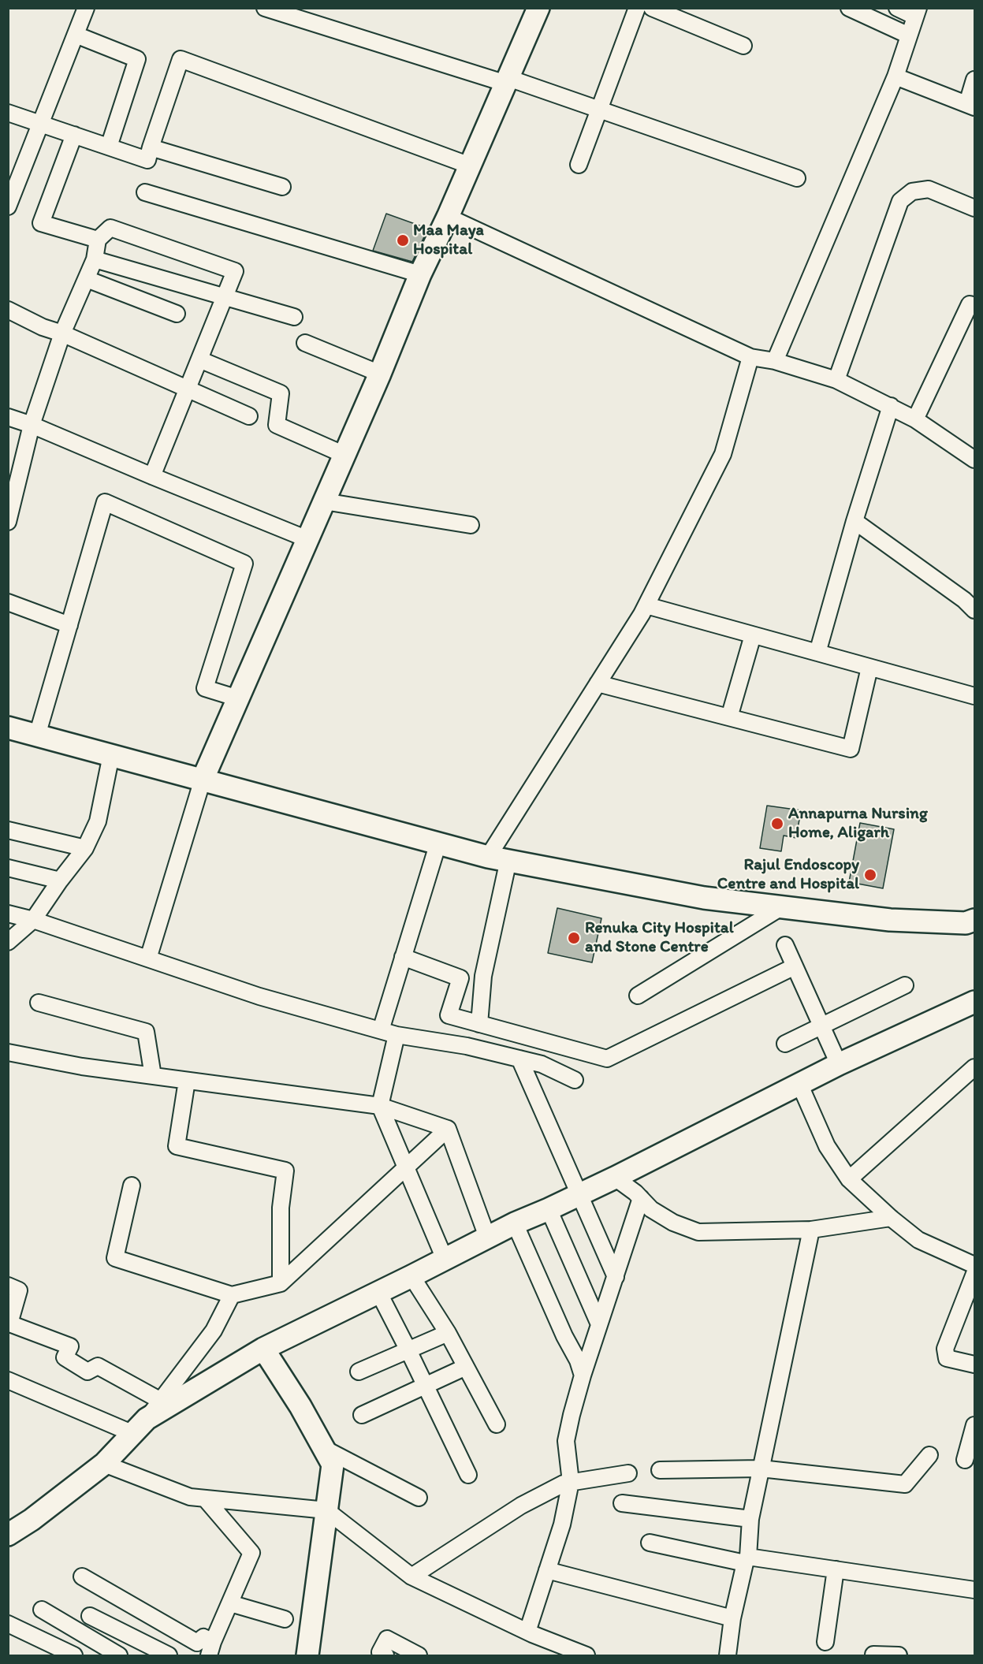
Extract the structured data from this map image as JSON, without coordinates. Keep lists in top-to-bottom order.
{
  "places": [
    "Maa Maya Hospital",
    "Annapurna Nursing Home, Aligarh",
    "Rajul Endoscopy Centre and Hospital",
    "Renuka City Hospital and Stone Centre"
  ]
}
